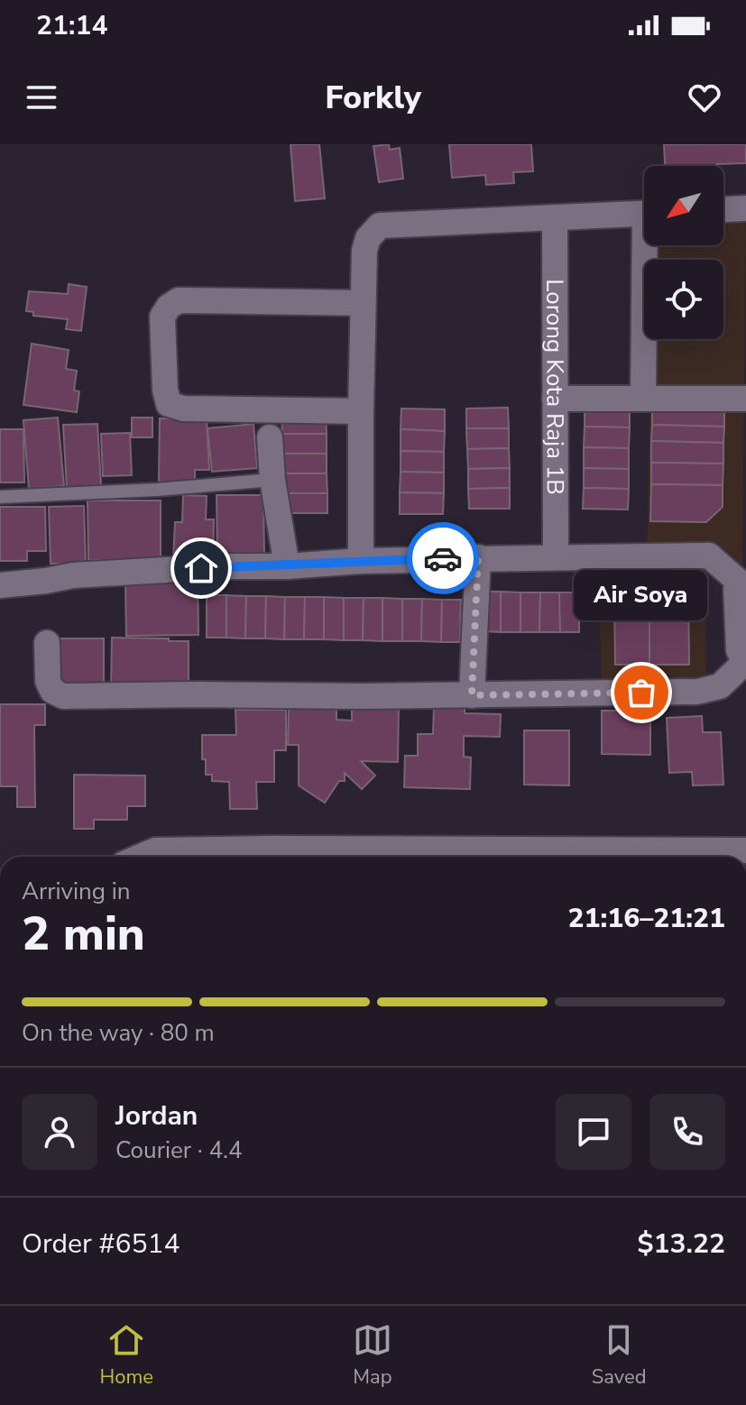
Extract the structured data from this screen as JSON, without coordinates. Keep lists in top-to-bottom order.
{
  "streets": {
    "street": ["Lorong Kota Raja 1B"]
  },
  "places": ["Air Soya"],
  "north": "bottom left",
  "page": {
    "status": "21:14",
    "header": "Forkly",
    "bubble": "Air Soya",
    "heading": ["2 min", "Arriving in", "21:16–21:21"],
    "panel": [
      "Jordan",
      "Courier · 4.4",
      "Order #6514",
      "$13.22"
    ],
    "bar": "On the way · 80 m",
    "tabs": ["Home", "Map", "Saved"]
  }
}
